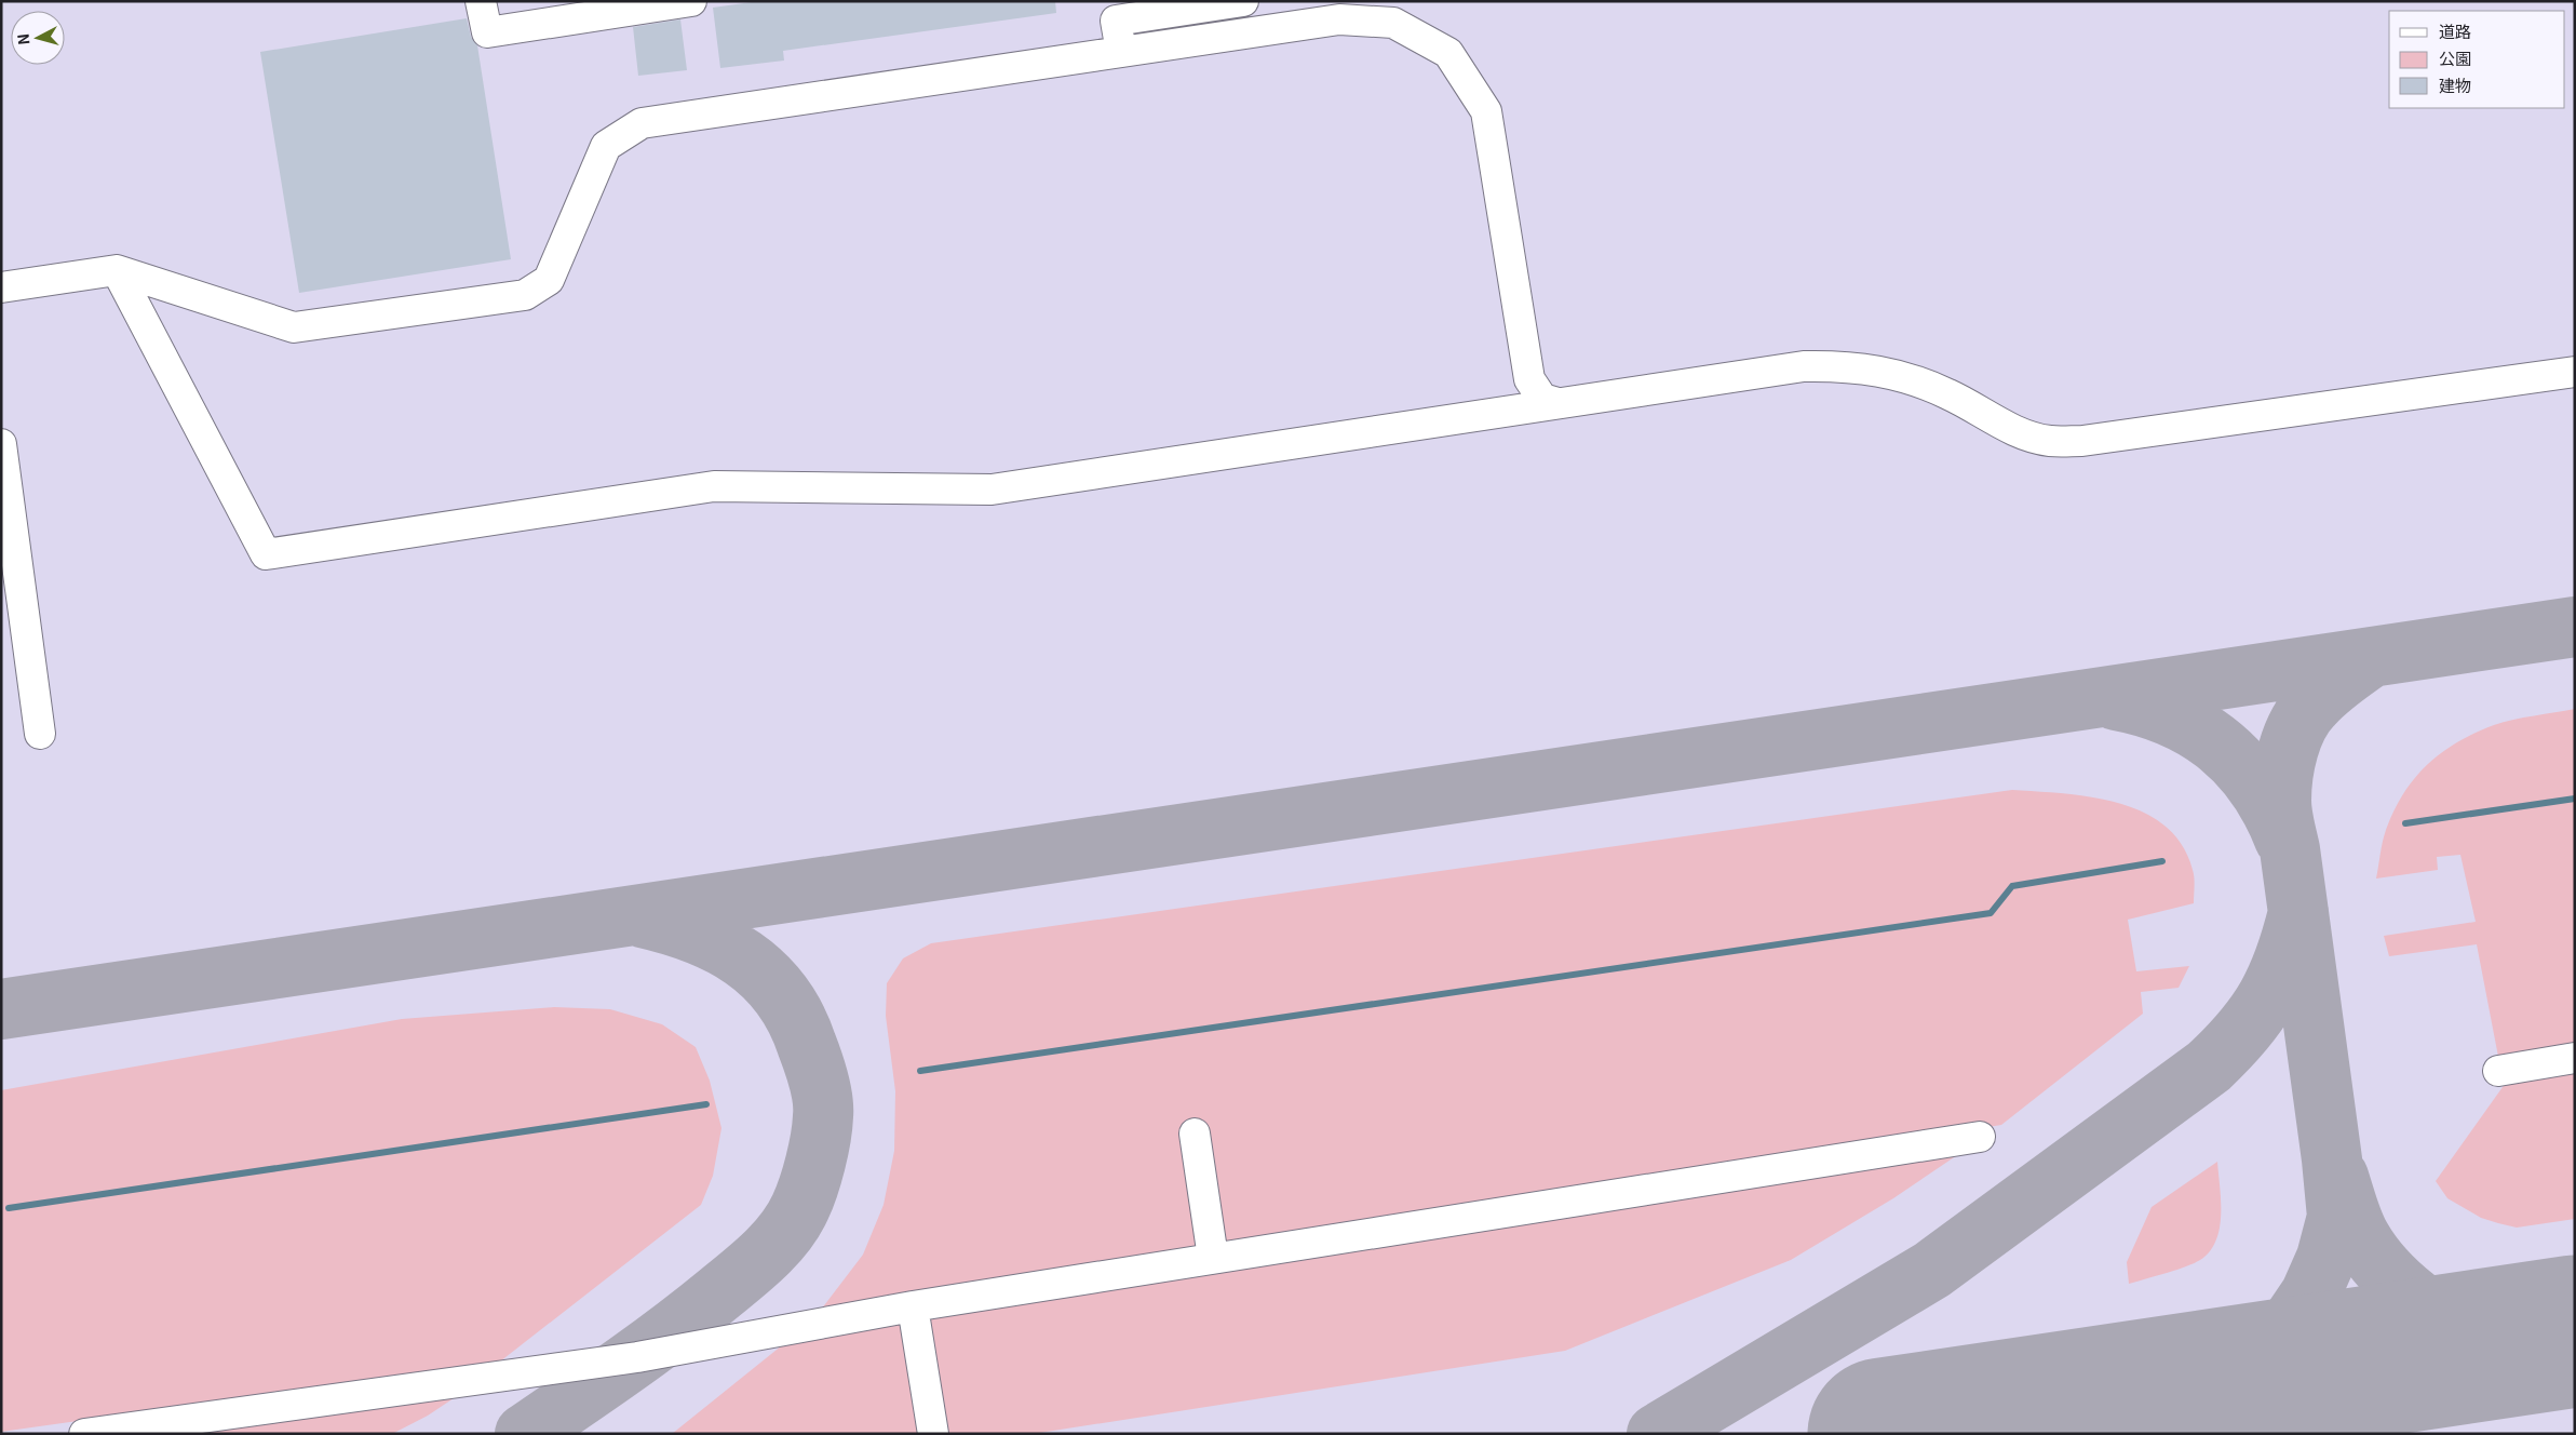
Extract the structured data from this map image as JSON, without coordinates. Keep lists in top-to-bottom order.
{
  "legend": ["道路", "公園", "建物"],
  "north": "left"
}
